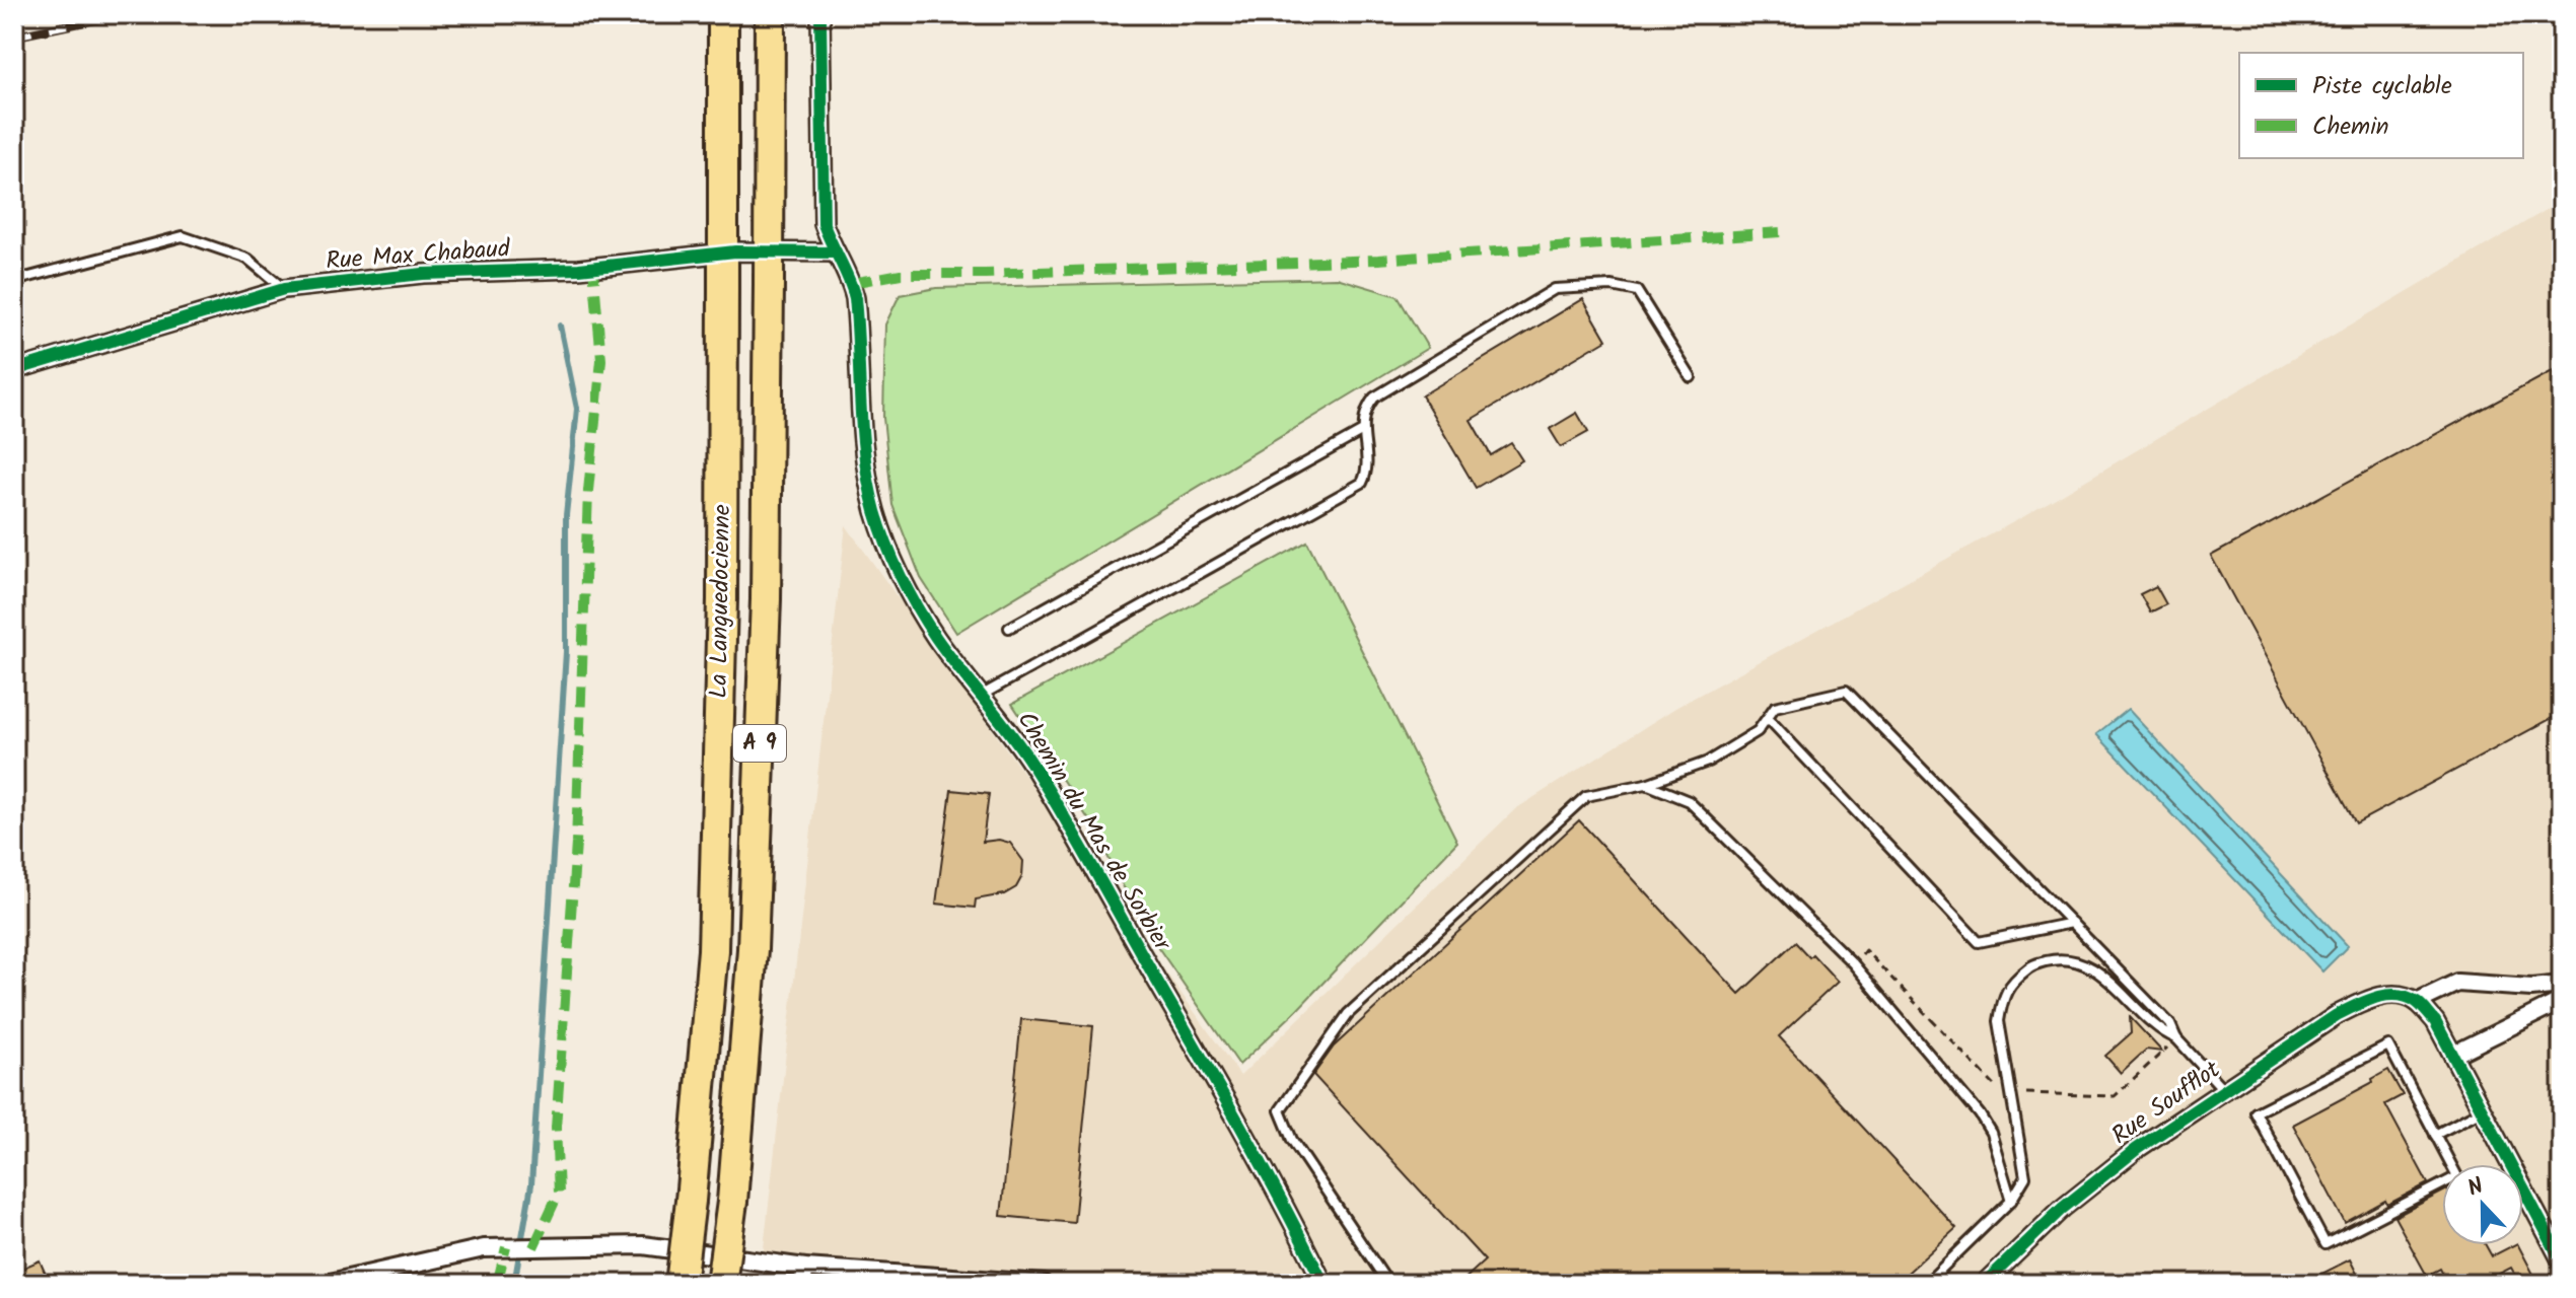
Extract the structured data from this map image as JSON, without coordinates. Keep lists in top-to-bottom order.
{
  "streets": {
    "highway": ["La Languedocienne", "A 9"],
    "street": ["Rue Max Chabaud", "Chemin du Mas de Sorbier", "Rue Soufflot"]
  },
  "crossings": [
    ["Rue Max Chabaud", "Chemin du Mas de Sorbier"]
  ],
  "legend": ["Piste cyclable", "Chemin"],
  "north": "top"
}
